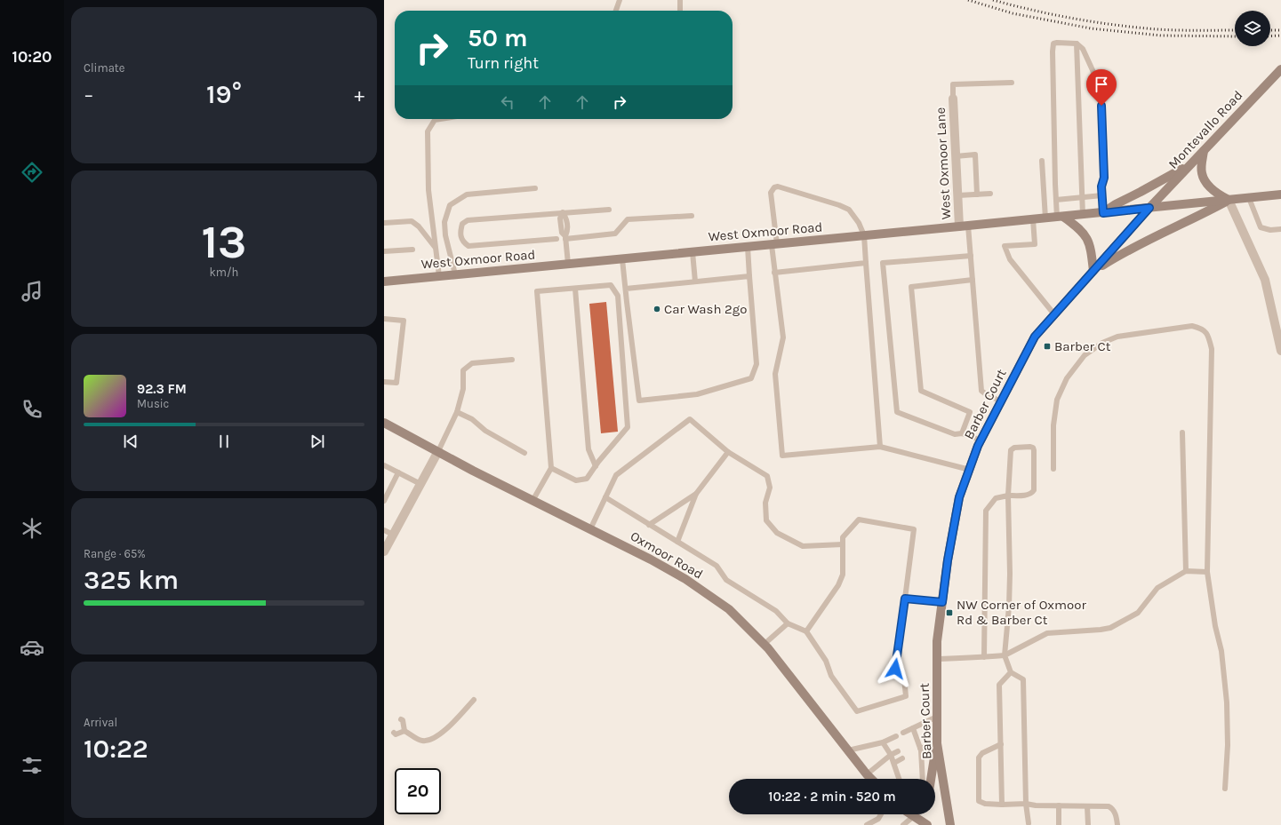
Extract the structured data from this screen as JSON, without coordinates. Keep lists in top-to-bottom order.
{
  "streets": {
    "main road": [
      "Montevallo Road",
      "West Oxmoor Road",
      "Barber Court",
      "Oxmoor Road"
    ],
    "street": ["West Oxmoor Lane"]
  },
  "crossings": [
    ["Montevallo Road", "West Oxmoor Road"],
    ["Montevallo Road", "Barber Court"],
    ["West Oxmoor Lane", "West Oxmoor Road"],
    ["West Oxmoor Road", "Barber Court"]
  ],
  "places": {
    "other": ["Car Wash 2go"],
    "transit": ["Barber Ct", "NW Corner of Oxmoor Rd & Barber Ct"]
  },
  "page": {
    "tabs": "10:20",
    "tile": [
      "Climate",
      ["13", "km/h"],
      ["Range · 65%", "325 km"],
      ["Arrival", "10:22"]
    ],
    "turn": ["50 m", "Turn right"],
    "heat": ["−", "19°", "+"],
    "song": ["92.3 FM", "Music"],
    "limit": "20",
    "trip": "10:22 · 2 min · 520 m"
  }
}
